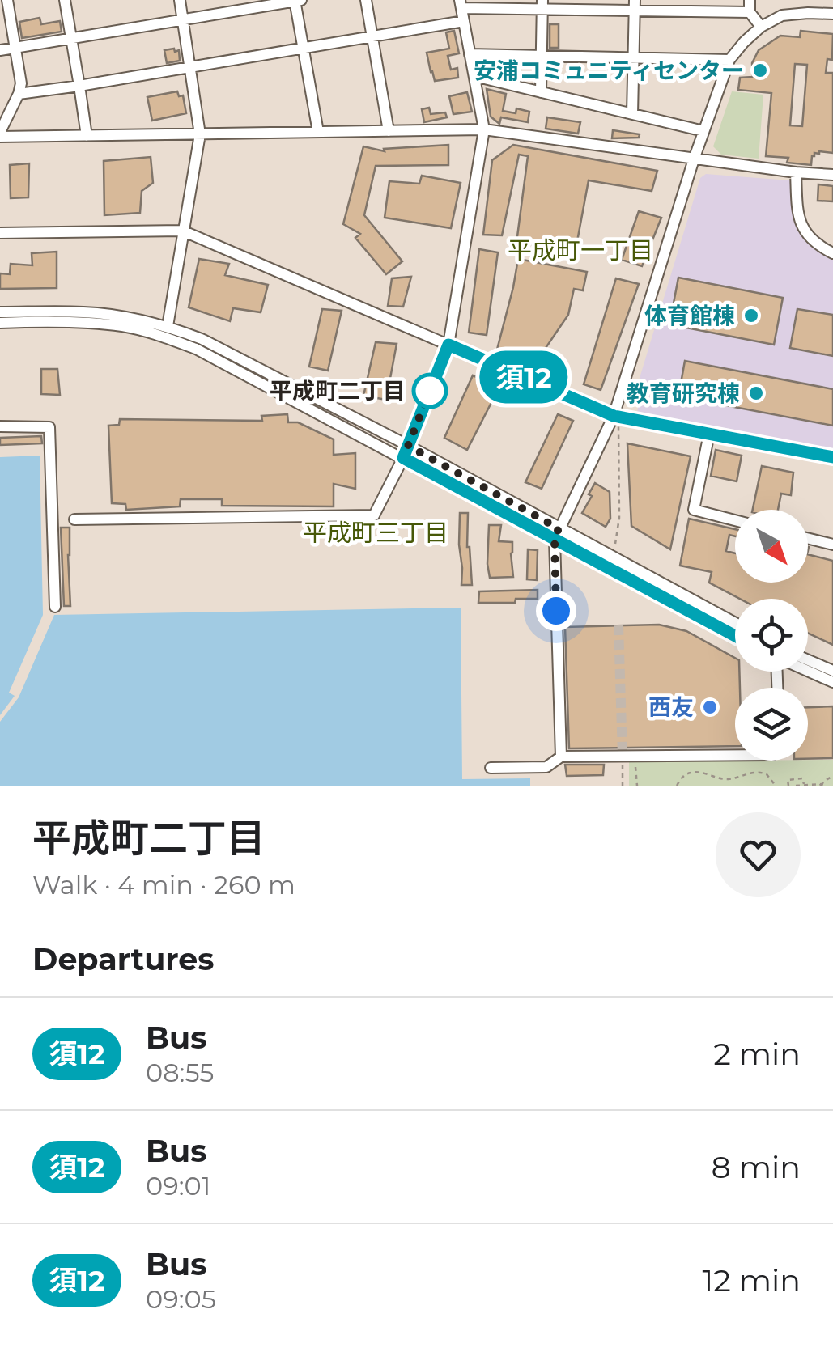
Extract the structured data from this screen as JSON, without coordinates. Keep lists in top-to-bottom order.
{
  "districts": ["平成町一丁目", "平成町三丁目"],
  "places": [
    "安浦コミュニティセンター",
    "体育館棟",
    "平成町二丁目",
    "教育研究棟",
    "西友"
  ],
  "lines": ["bus line 須12"],
  "north": "bottom right",
  "page": {
    "on_map": "須12",
    "heading": [
      ["平成町二丁目", "Walk · 4 min · 260 m"],
      "Departures"
    ],
    "list": [
      {
        "mark": "須12",
        "name": "Bus",
        "note": "08:55",
        "value": "2 min"
      },
      {
        "mark": "須12",
        "name": "Bus",
        "note": "09:01",
        "value": "8 min"
      },
      {
        "mark": "須12",
        "name": "Bus",
        "note": "09:05",
        "value": "12 min"
      }
    ]
  }
}
